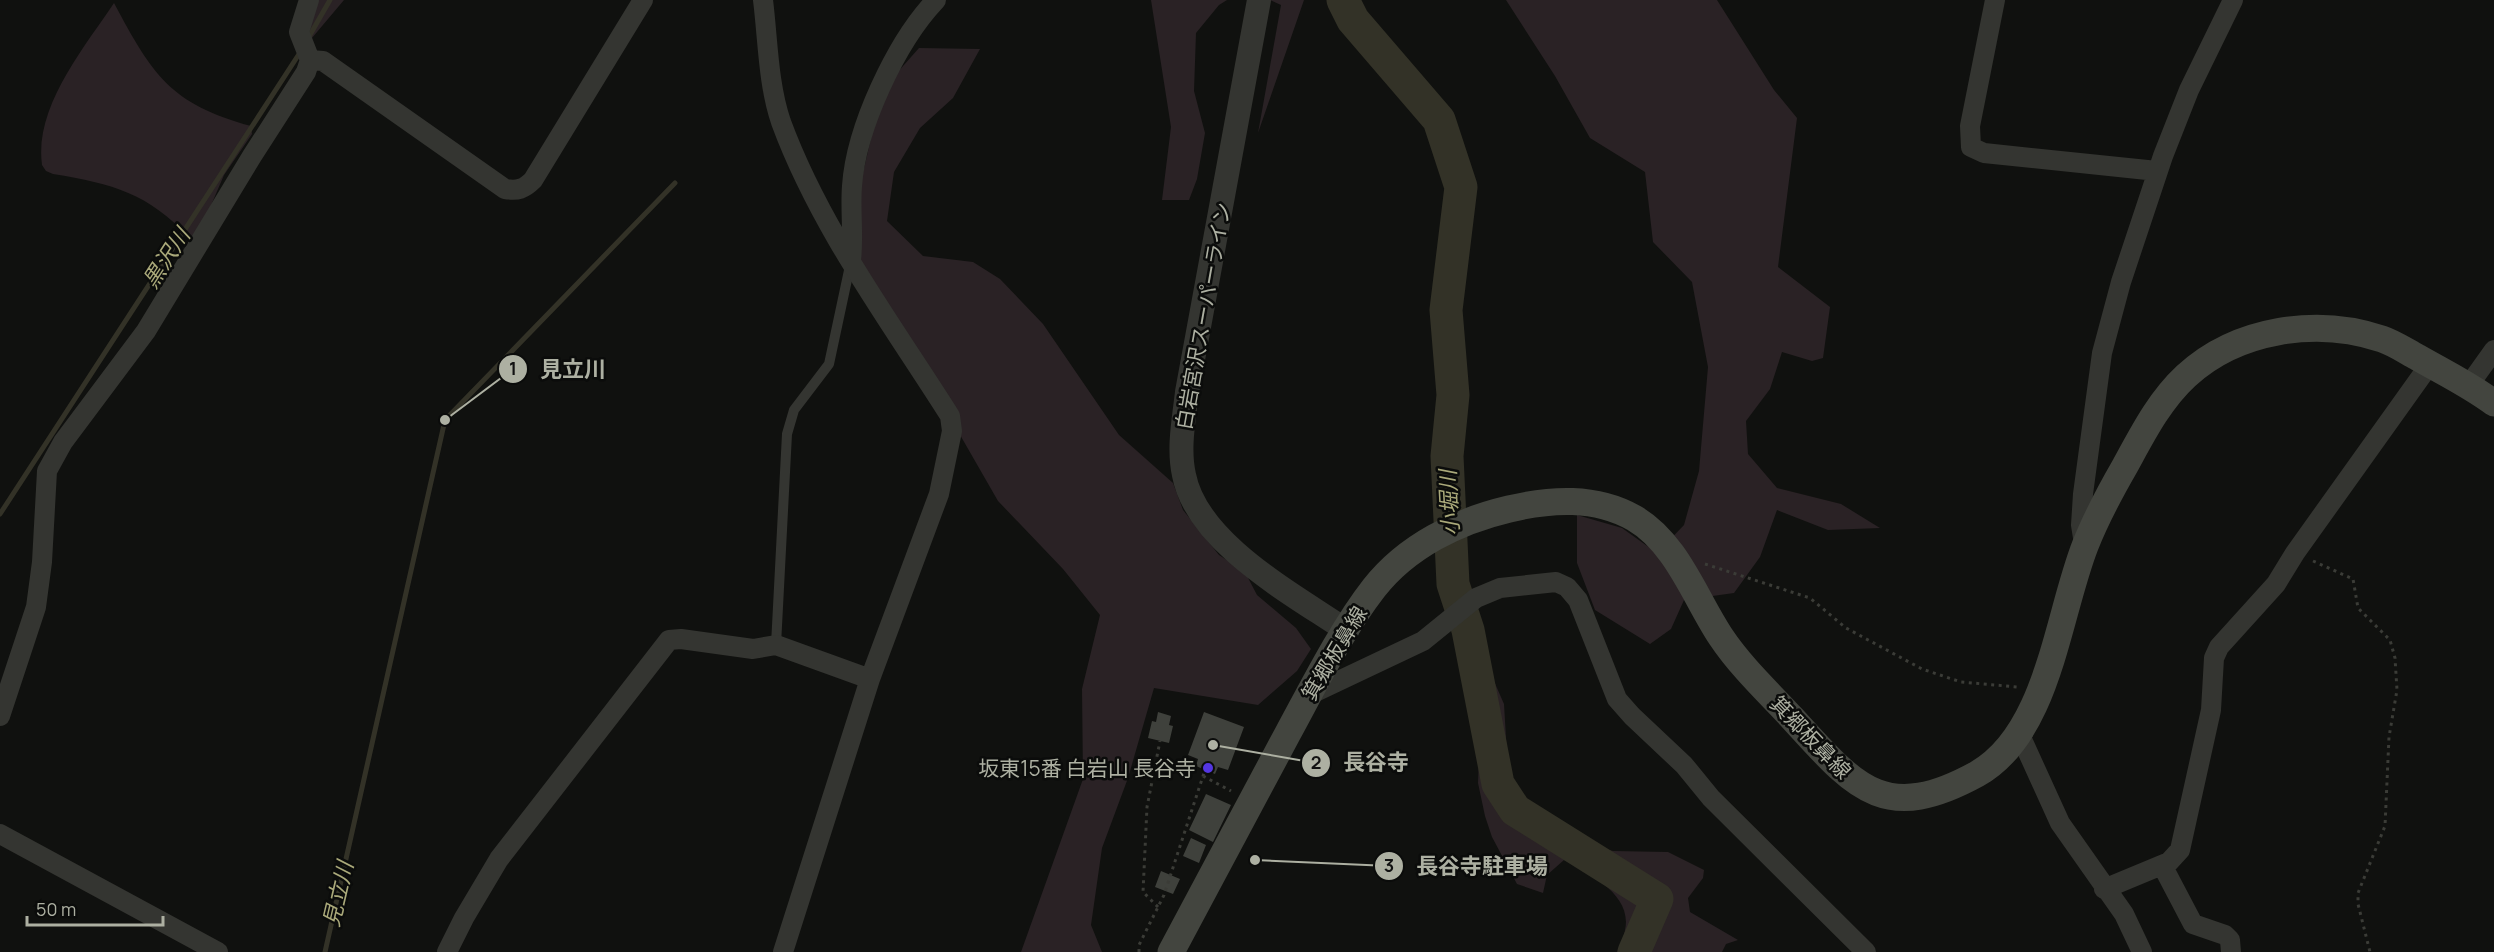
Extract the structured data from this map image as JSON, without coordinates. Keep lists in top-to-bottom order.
{
  "streets": {
    "main road": ["箕郷板鼻線"],
    "street": ["白岩宮沢スーパーライン"]
  },
  "crossings": [
    ["白岩宮沢スーパーライン", "箕郷板鼻線"]
  ],
  "water": ["黒沢川", "小堀川", "見立川"],
  "places": [
    "見立川",
    "長谷寺",
    "坂東15番 白岩山 長谷寺",
    "長谷寺駐車場"
  ],
  "scale_bar": "50 m"
}
